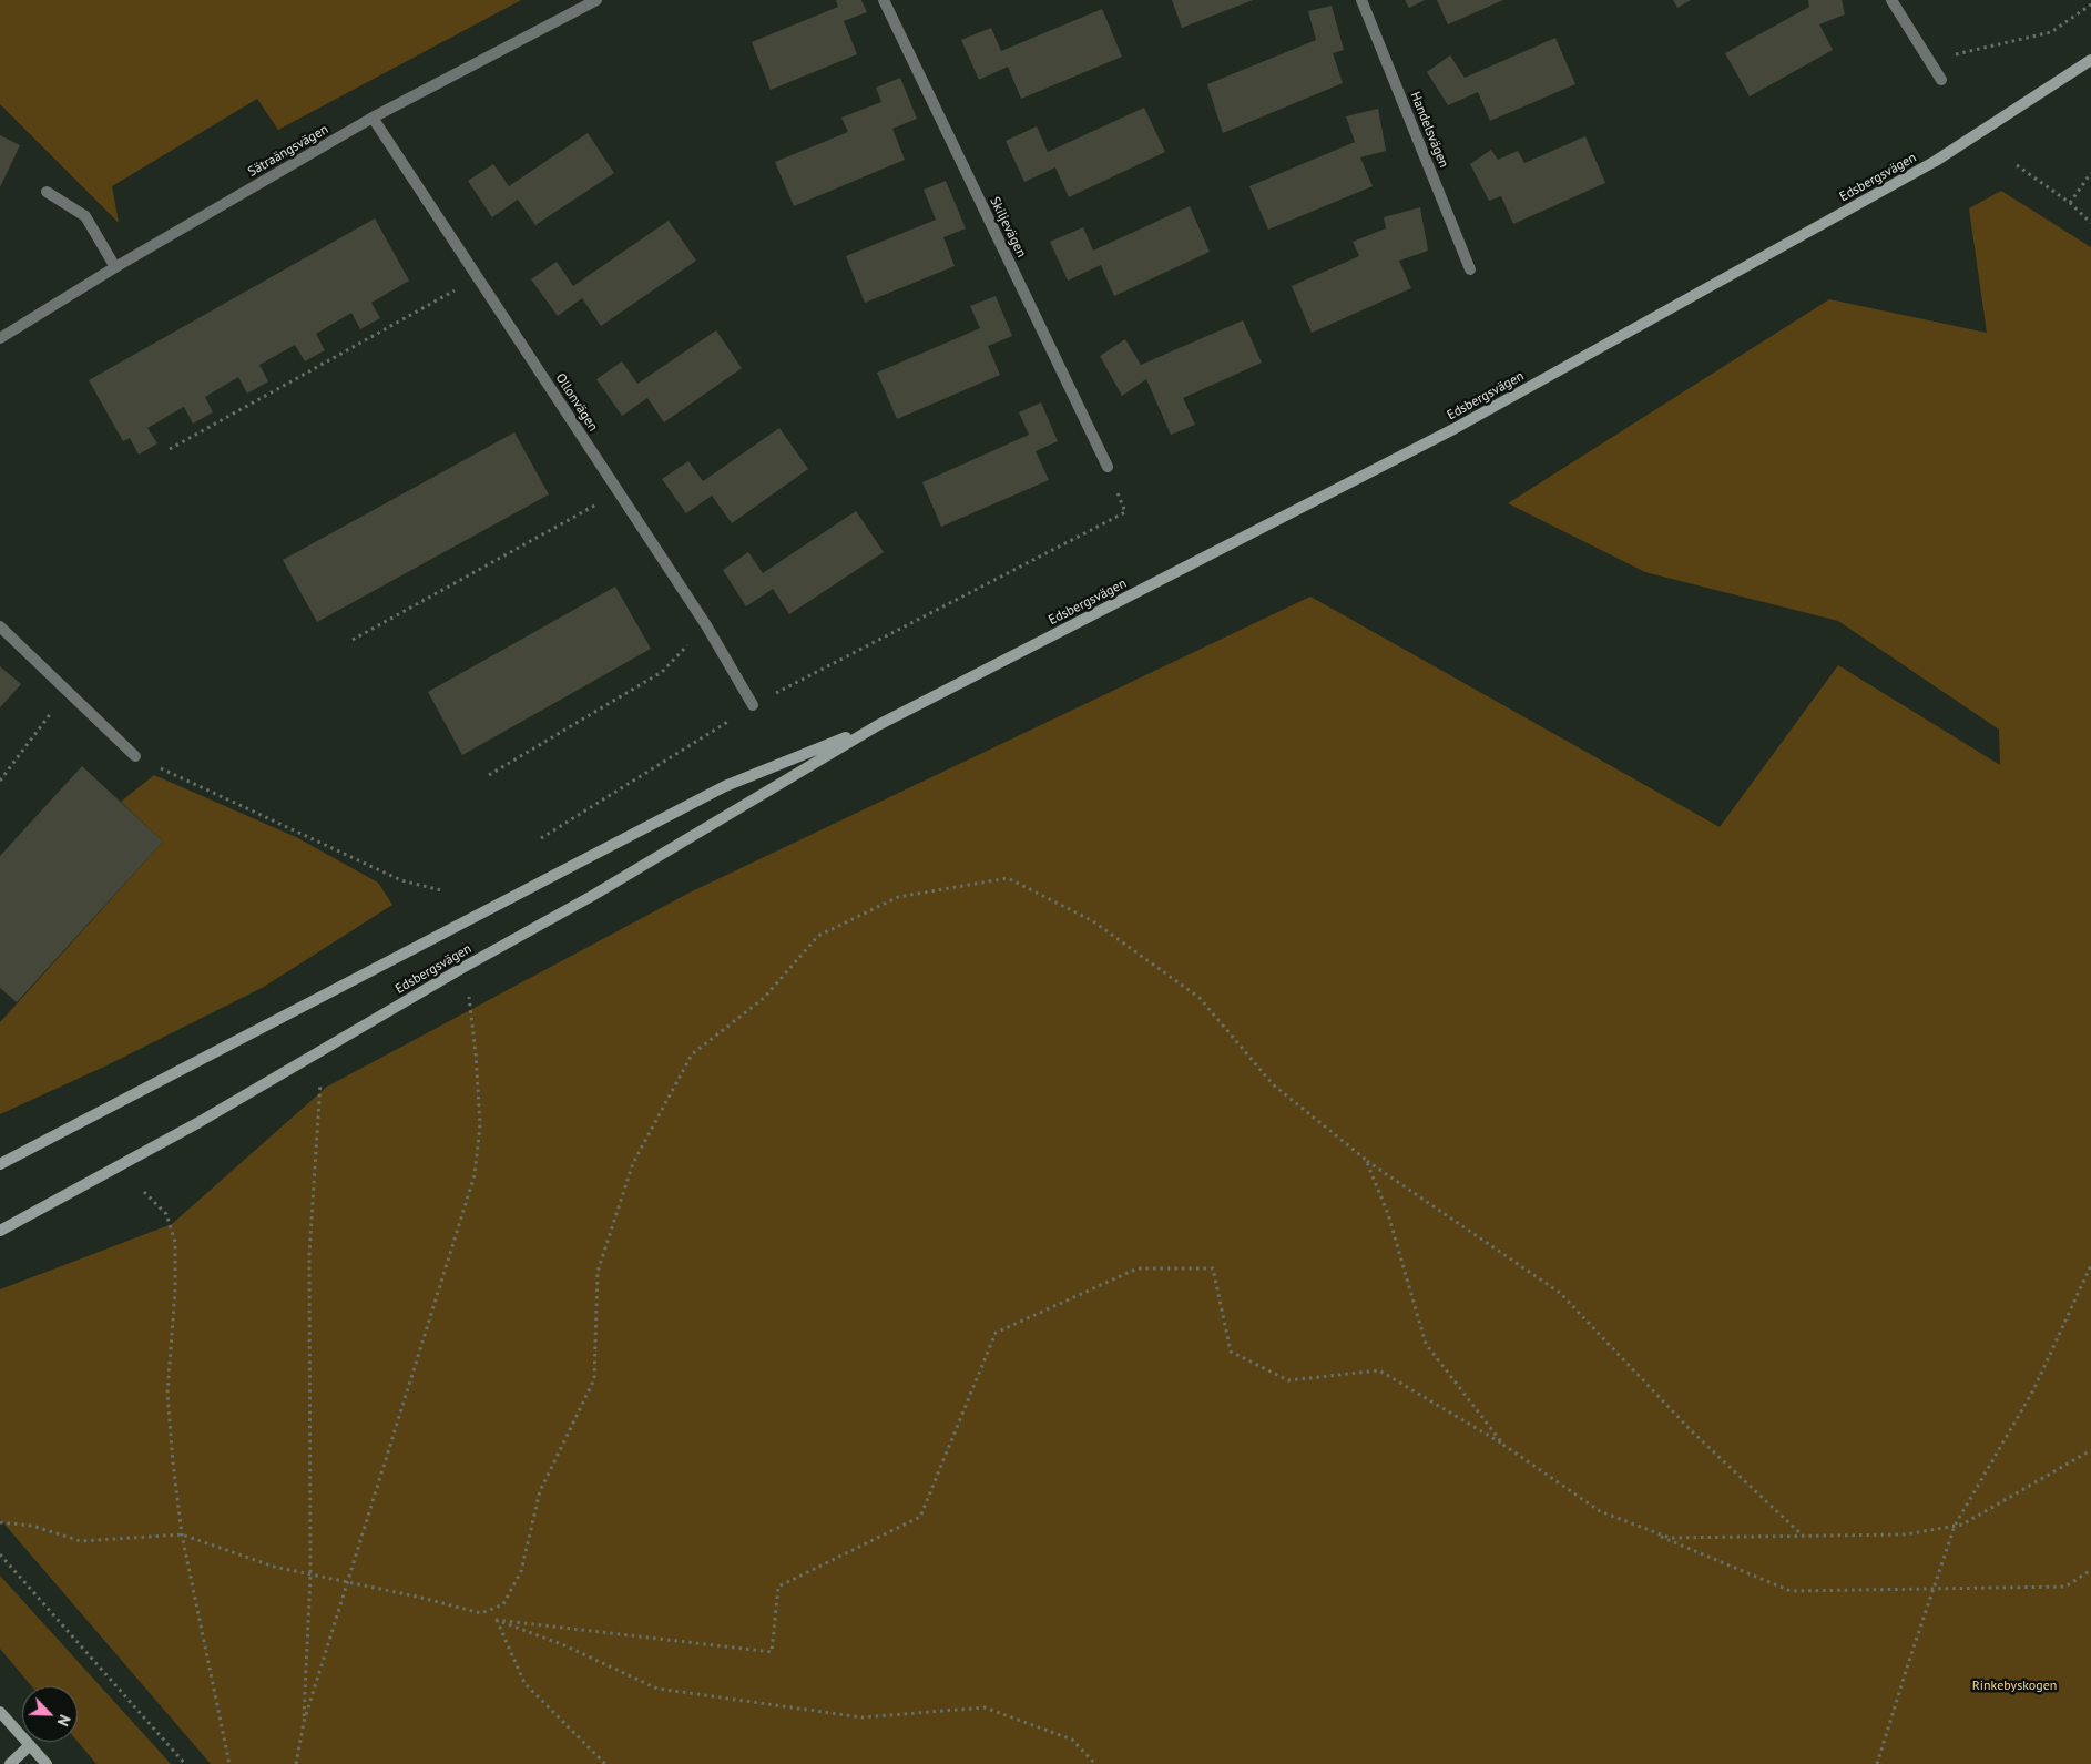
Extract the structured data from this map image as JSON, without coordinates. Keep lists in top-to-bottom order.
{
  "streets": {
    "main road": ["Edsbergsvägen"],
    "street": [
      "Handelsvägen",
      "Sätraängsvägen",
      "Skiljevägen",
      "Ollonvägen"
    ]
  },
  "crossings": [
    ["Sätraängsvägen", "Ollonvägen"]
  ],
  "parks": ["Rinkebyskogen"],
  "north": "bottom right"
}
